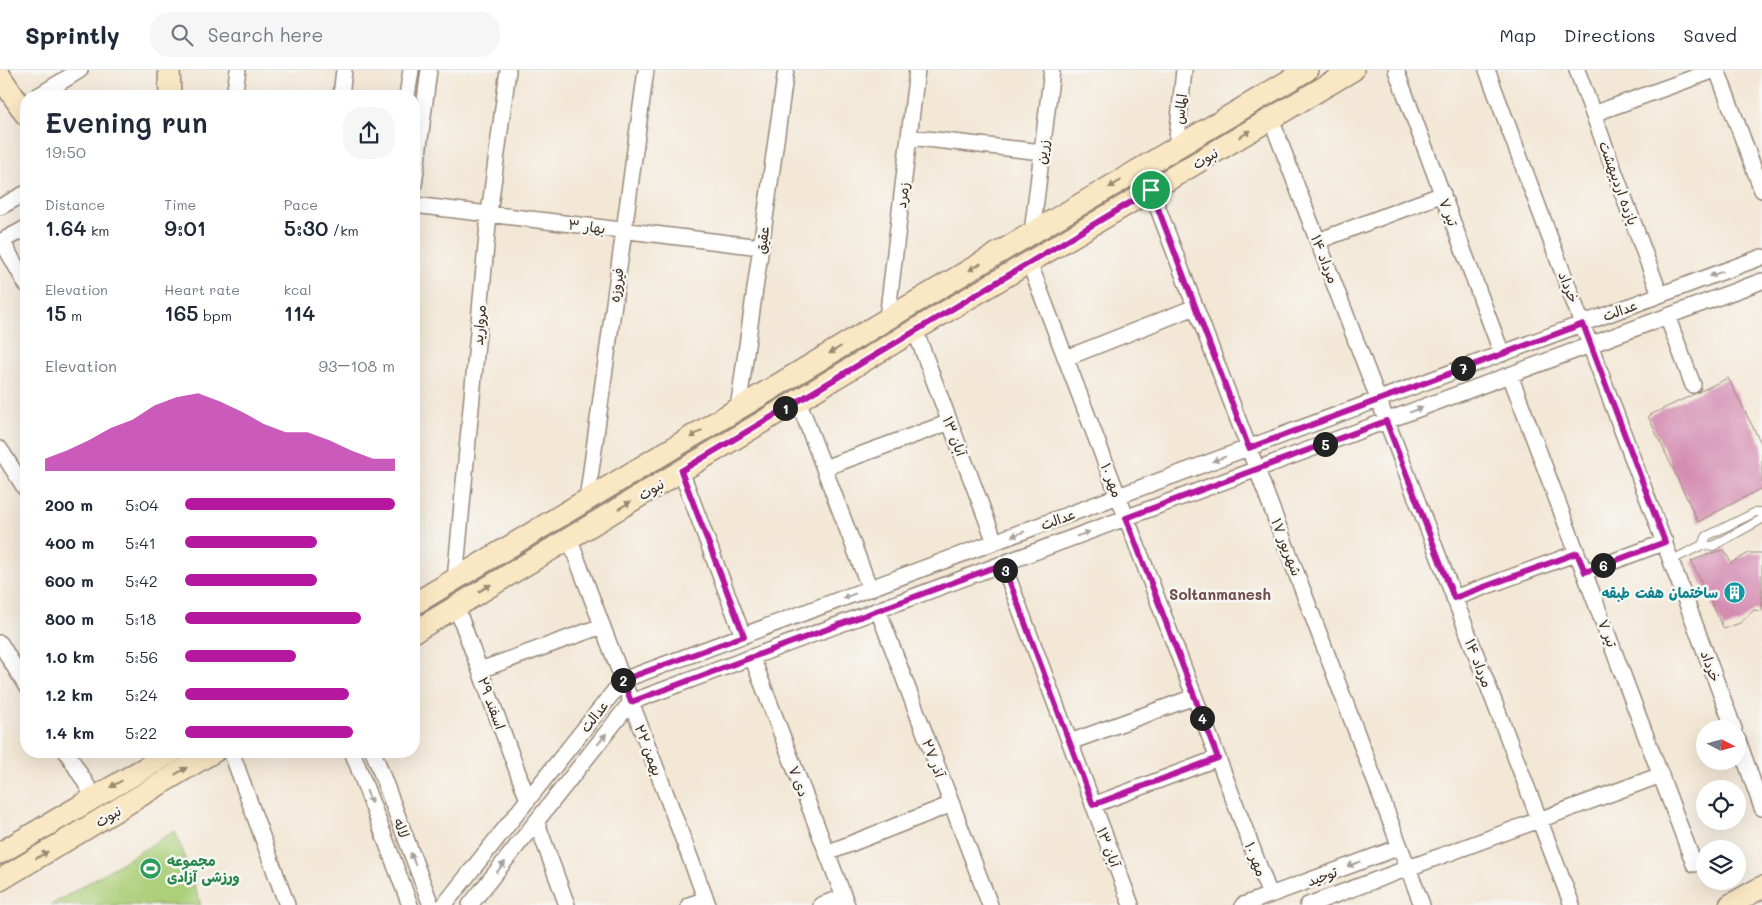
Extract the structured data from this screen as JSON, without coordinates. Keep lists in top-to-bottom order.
{
  "streets": {
    "street": [
      "الماس",
      "زرین",
      "نبوت",
      "یازده اردیبهشت",
      "زمرد",
      "۷ تیر",
      "بهار ۳",
      "عقیق",
      "۱۴ مرداد",
      "فیروزه",
      "خرداد",
      "عدالت",
      "مروارید",
      "۱۳ آبان",
      "۱۰ مهر",
      "۱۷ شهریور",
      "۲۹ اسفند",
      "۲۲ بهمن",
      "۲۷ آذر",
      "۷ دی",
      "لاله",
      "توحید"
    ]
  },
  "crossings": [
    ["الماس", "نبوت"],
    ["زرین", "نبوت"],
    ["نبوت", "زمرد"],
    ["نبوت", "عقیق"],
    ["نبوت", "۱۴ مرداد"],
    ["نبوت", "فیروزه"],
    ["نبوت", "مروارید"],
    ["نبوت", "۱۳ آبان"],
    ["نبوت", "۱۰ مهر"],
    ["نبوت", "۱۷ شهریور"],
    ["نبوت", "۲۹ اسفند"],
    ["نبوت", "۲۲ بهمن"],
    ["یازده اردیبهشت", "عدالت"],
    ["۷ تیر", "عدالت"],
    ["۷ تیر", "توحید"],
    ["بهار ۳", "عقیق"],
    ["بهار ۳", "فیروزه"],
    ["بهار ۳", "مروارید"],
    ["۱۴ مرداد", "عدالت"],
    ["۱۴ مرداد", "توحید"],
    ["خرداد", "عدالت"],
    ["عدالت", "۱۳ آبان"],
    ["عدالت", "۱۰ مهر"],
    ["عدالت", "۱۷ شهریور"],
    ["عدالت", "۲۹ اسفند"],
    ["عدالت", "۲۲ بهمن"],
    ["عدالت", "۲۷ آذر"],
    ["عدالت", "۷ دی"],
    ["۱۰ مهر", "توحید"],
    ["۱۷ شهریور", "توحید"]
  ],
  "districts": ["Soltanmanesh"],
  "places": {
    "building": ["ساختمان هفت طبقه"],
    "sports": ["مجموعه ورزشی آزادی"]
  },
  "north": "right",
  "page": {
    "header": "Sprintly",
    "search": "Search here",
    "nav": ["Map", "Directions", "Saved"],
    "heading": ["Evening run", "19:50"],
    "stats": [
      ["Distance", "1.64 km"],
      ["Time", "9:01"],
      ["Pace", "5:30 /km"],
      ["Elevation", "15 m"],
      ["Heart rate", "165 bpm"],
      ["kcal", "114"]
    ],
    "chart": ["Elevation", "93–108 m"],
    "pins": [
      "7",
      "1",
      "5",
      "6",
      "3",
      "2",
      "4"
    ],
    "list": [
      {
        "name": "200 m",
        "note": "5:04"
      },
      {
        "name": "400 m",
        "note": "5:41"
      },
      {
        "name": "600 m",
        "note": "5:42"
      },
      {
        "name": "800 m",
        "note": "5:18"
      },
      {
        "name": "1.0 km",
        "note": "5:56"
      },
      {
        "name": "1.2 km",
        "note": "5:24"
      },
      {
        "name": "1.4 km",
        "note": "5:22"
      }
    ]
  }
}
